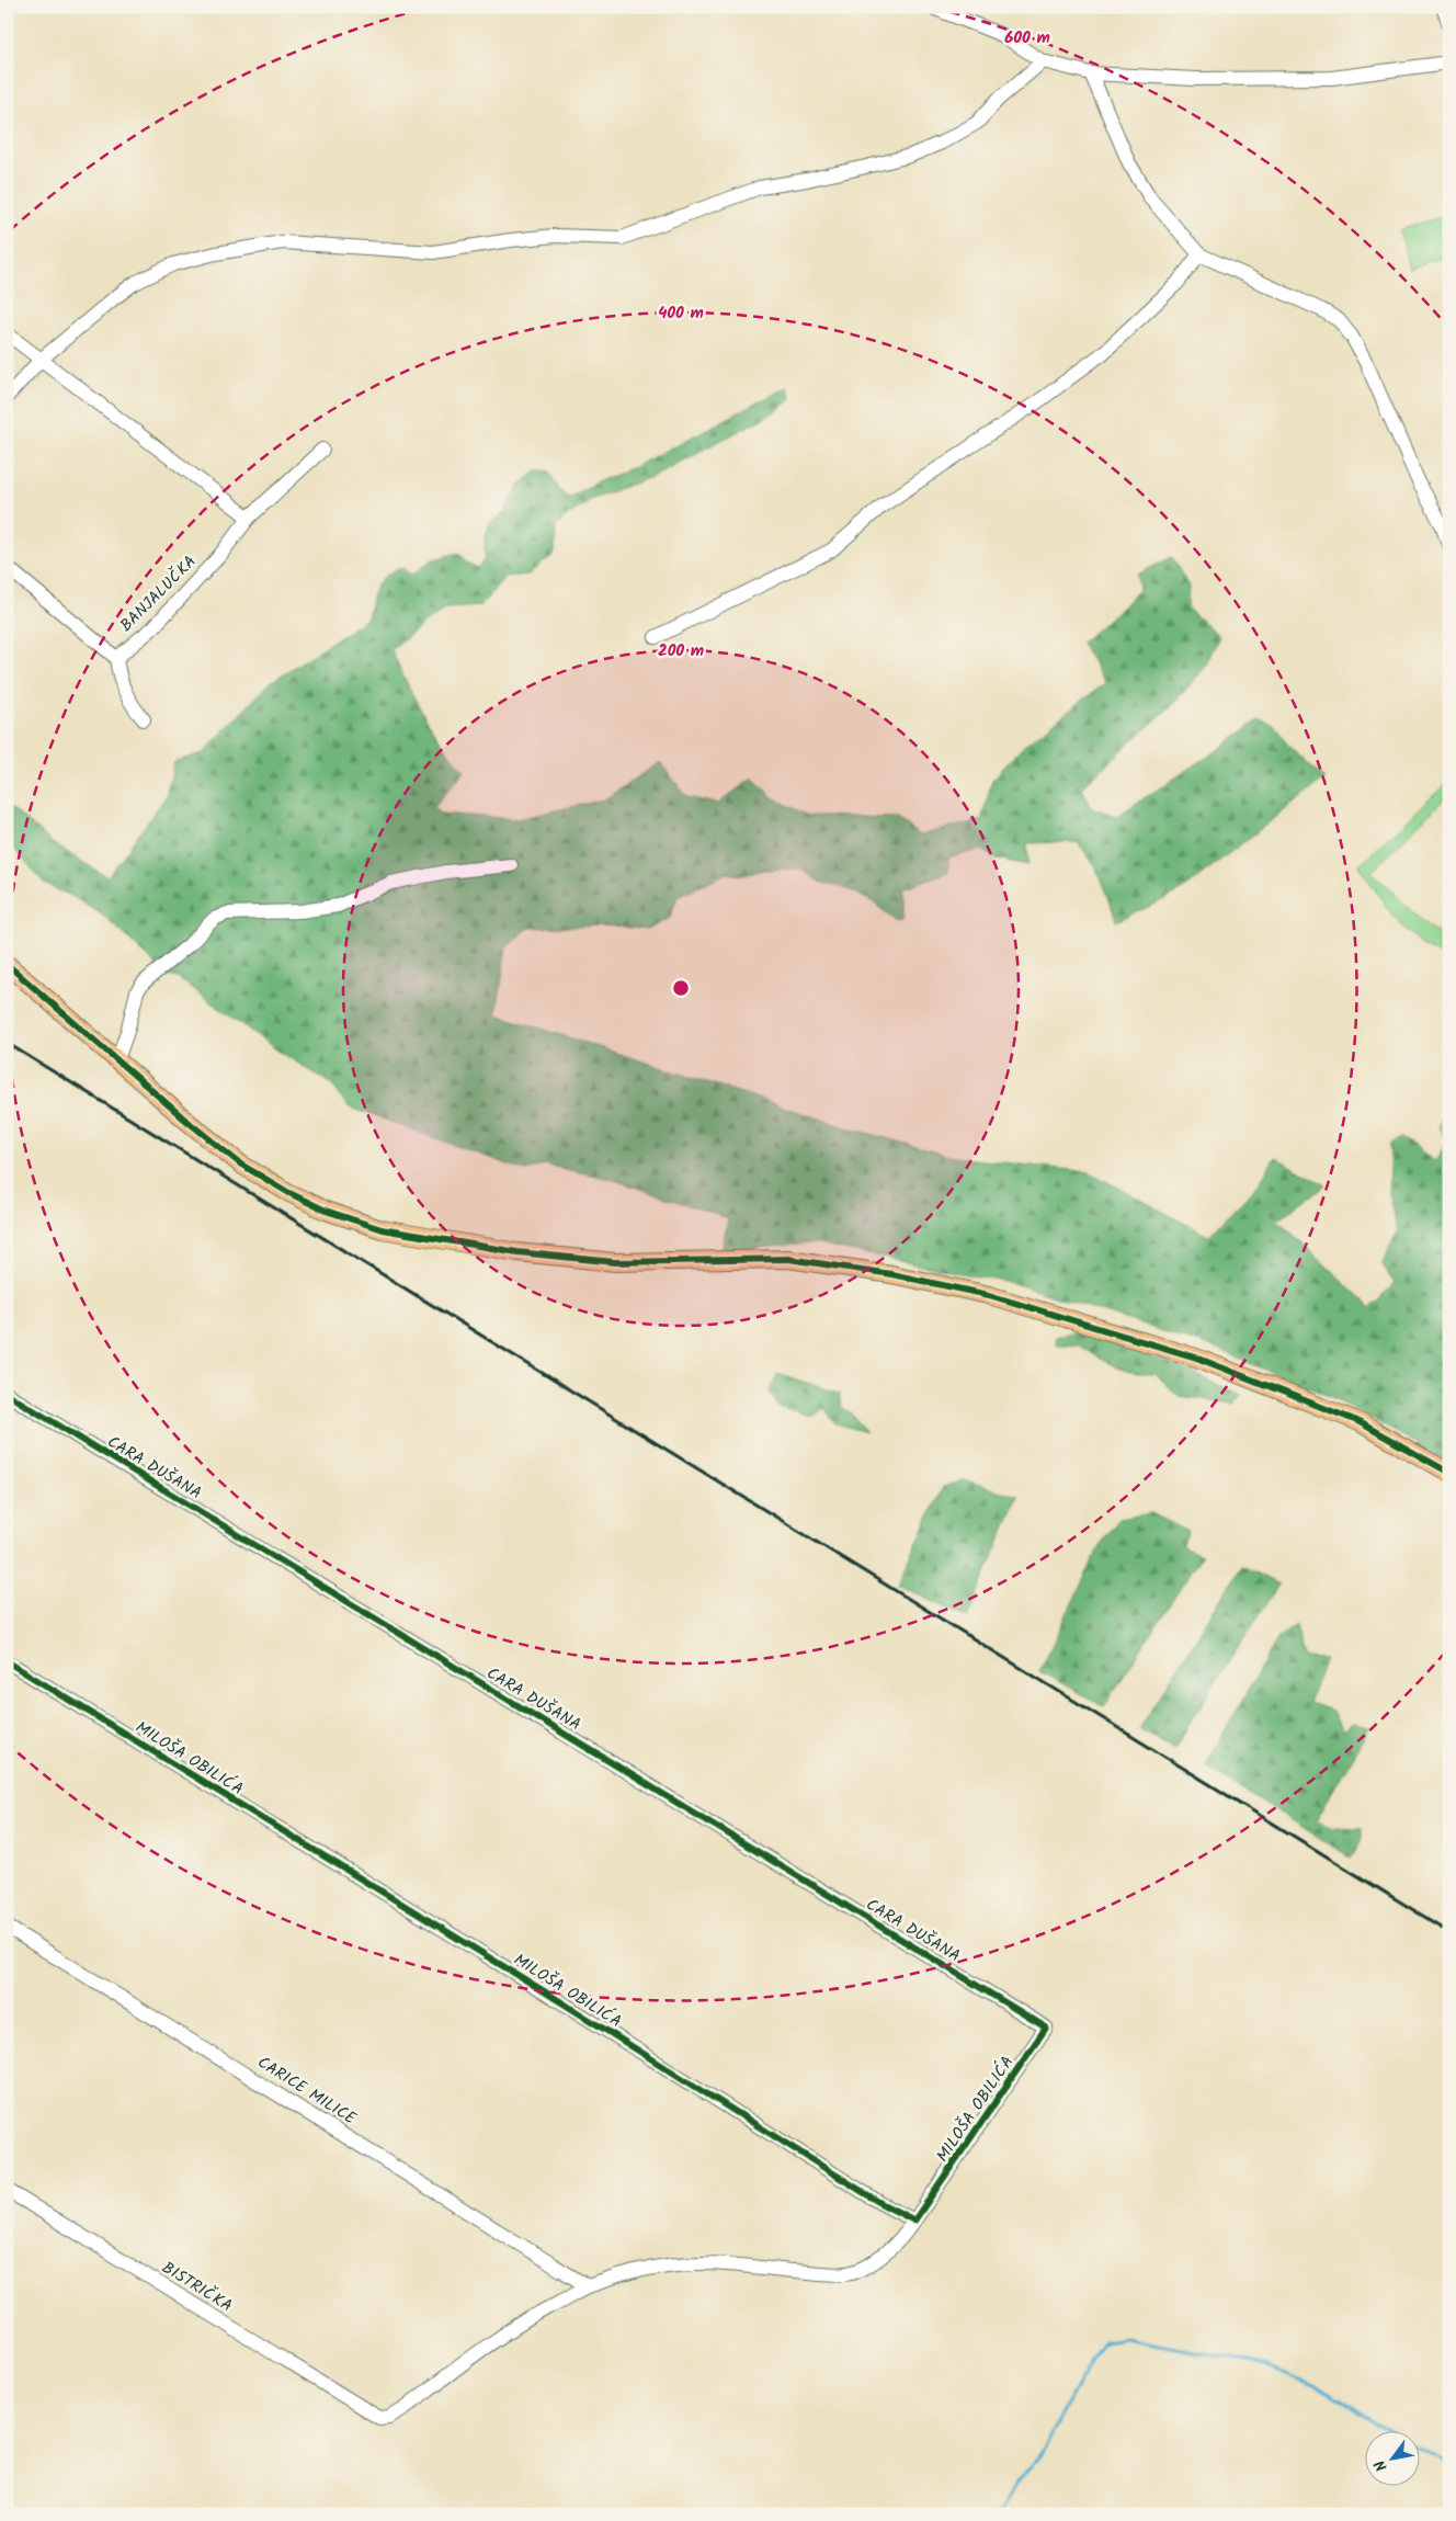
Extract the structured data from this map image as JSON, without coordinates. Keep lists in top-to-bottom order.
{
  "streets": {
    "street": [
      "BANJALUČKA",
      "CARA DUŠANA",
      "MILOŠA OBILIĆA",
      "CARICE MILICE",
      "BISTRIČKA"
    ]
  },
  "crossings": [
    ["CARA DUŠANA", "MILOŠA OBILIĆA"],
    ["CARICE MILICE", "BISTRIČKA"]
  ],
  "north": "bottom left",
  "rings": ["600 m", "400 m", "200 m"]
}
